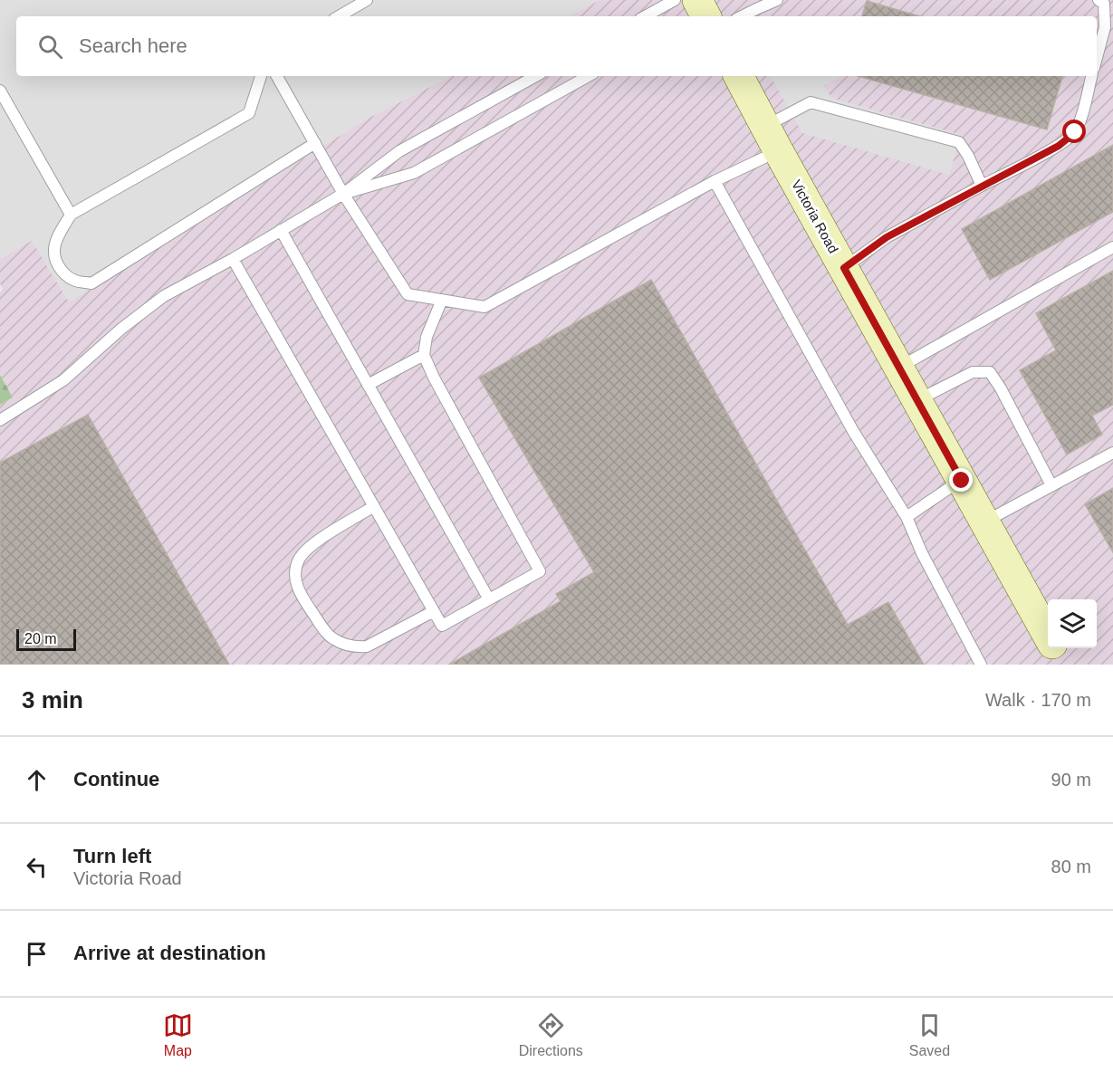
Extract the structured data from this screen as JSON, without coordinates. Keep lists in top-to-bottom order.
{
  "streets": {
    "street": ["Victoria Road"]
  },
  "scale_bar": "20 m",
  "page": {
    "search": "Search here",
    "scale": "20 m",
    "heading": ["3 min", "Walk · 170 m"],
    "list": [
      ["Continue", "90 m"],
      ["Turn left", "Victoria Road", "80 m"],
      "Arrive at destination"
    ],
    "nav": ["Map", "Directions", "Saved"]
  }
}
